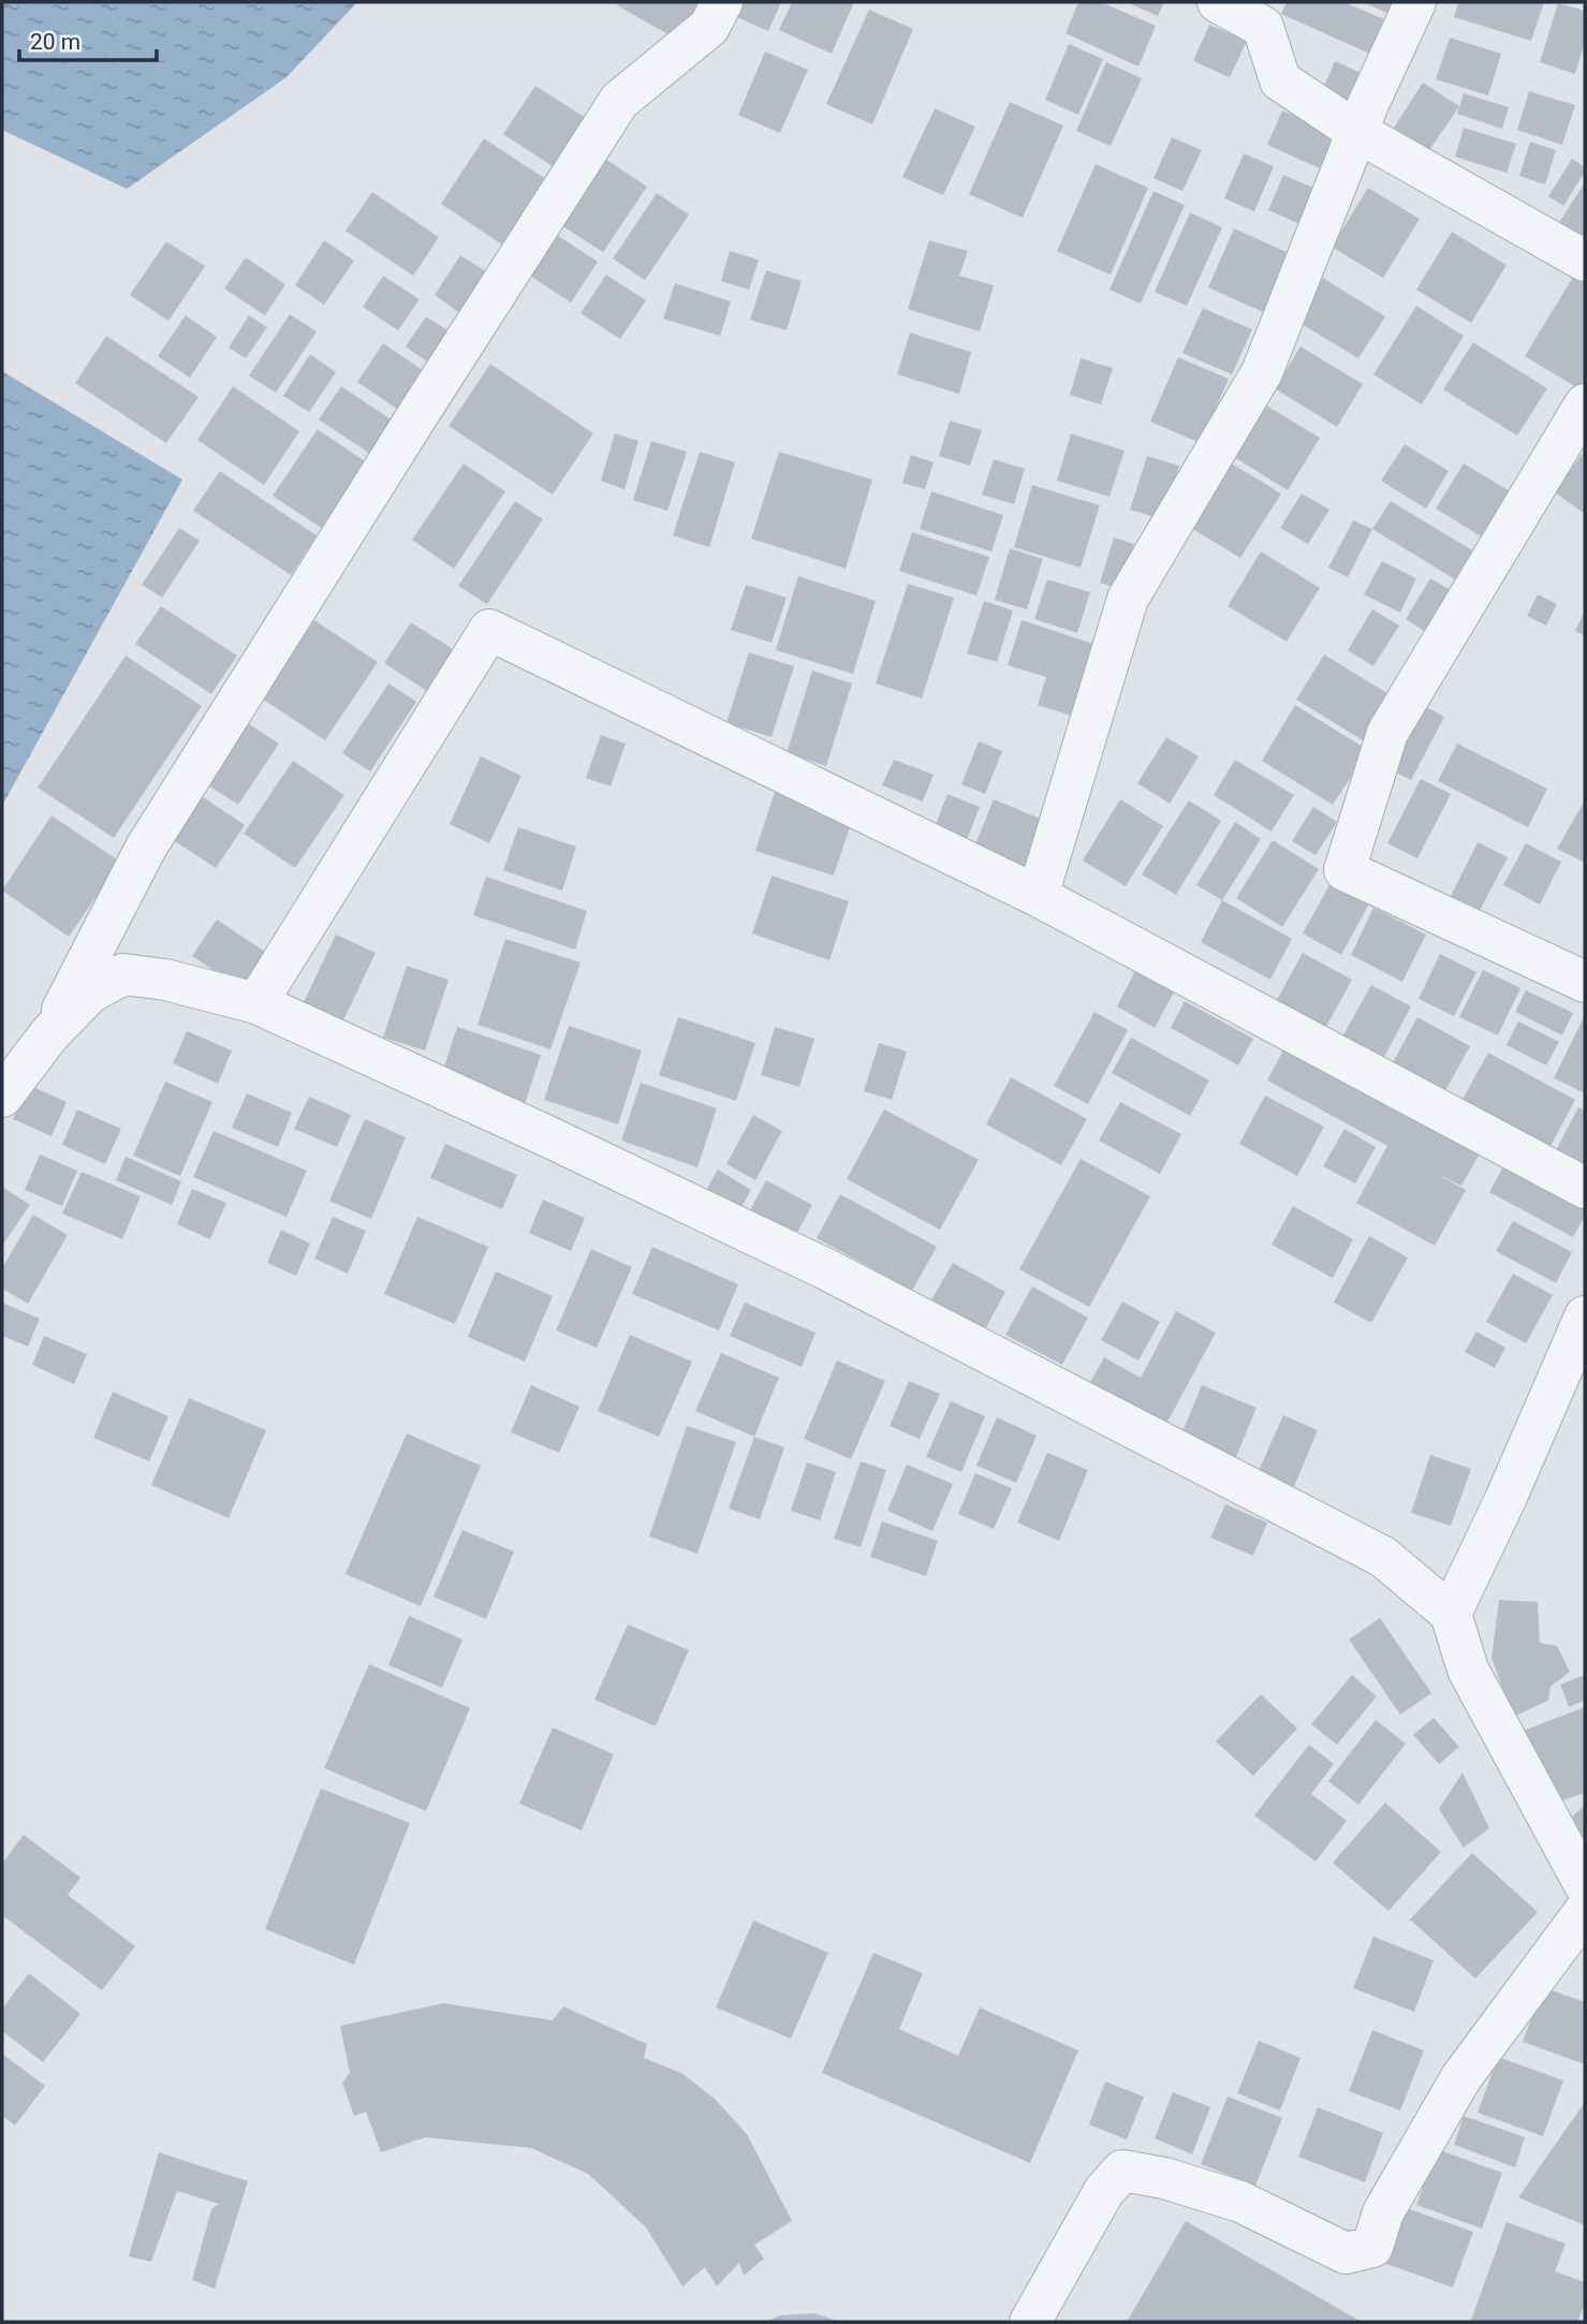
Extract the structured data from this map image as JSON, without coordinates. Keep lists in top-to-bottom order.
{
  "scale_bar": "20 m"
}
